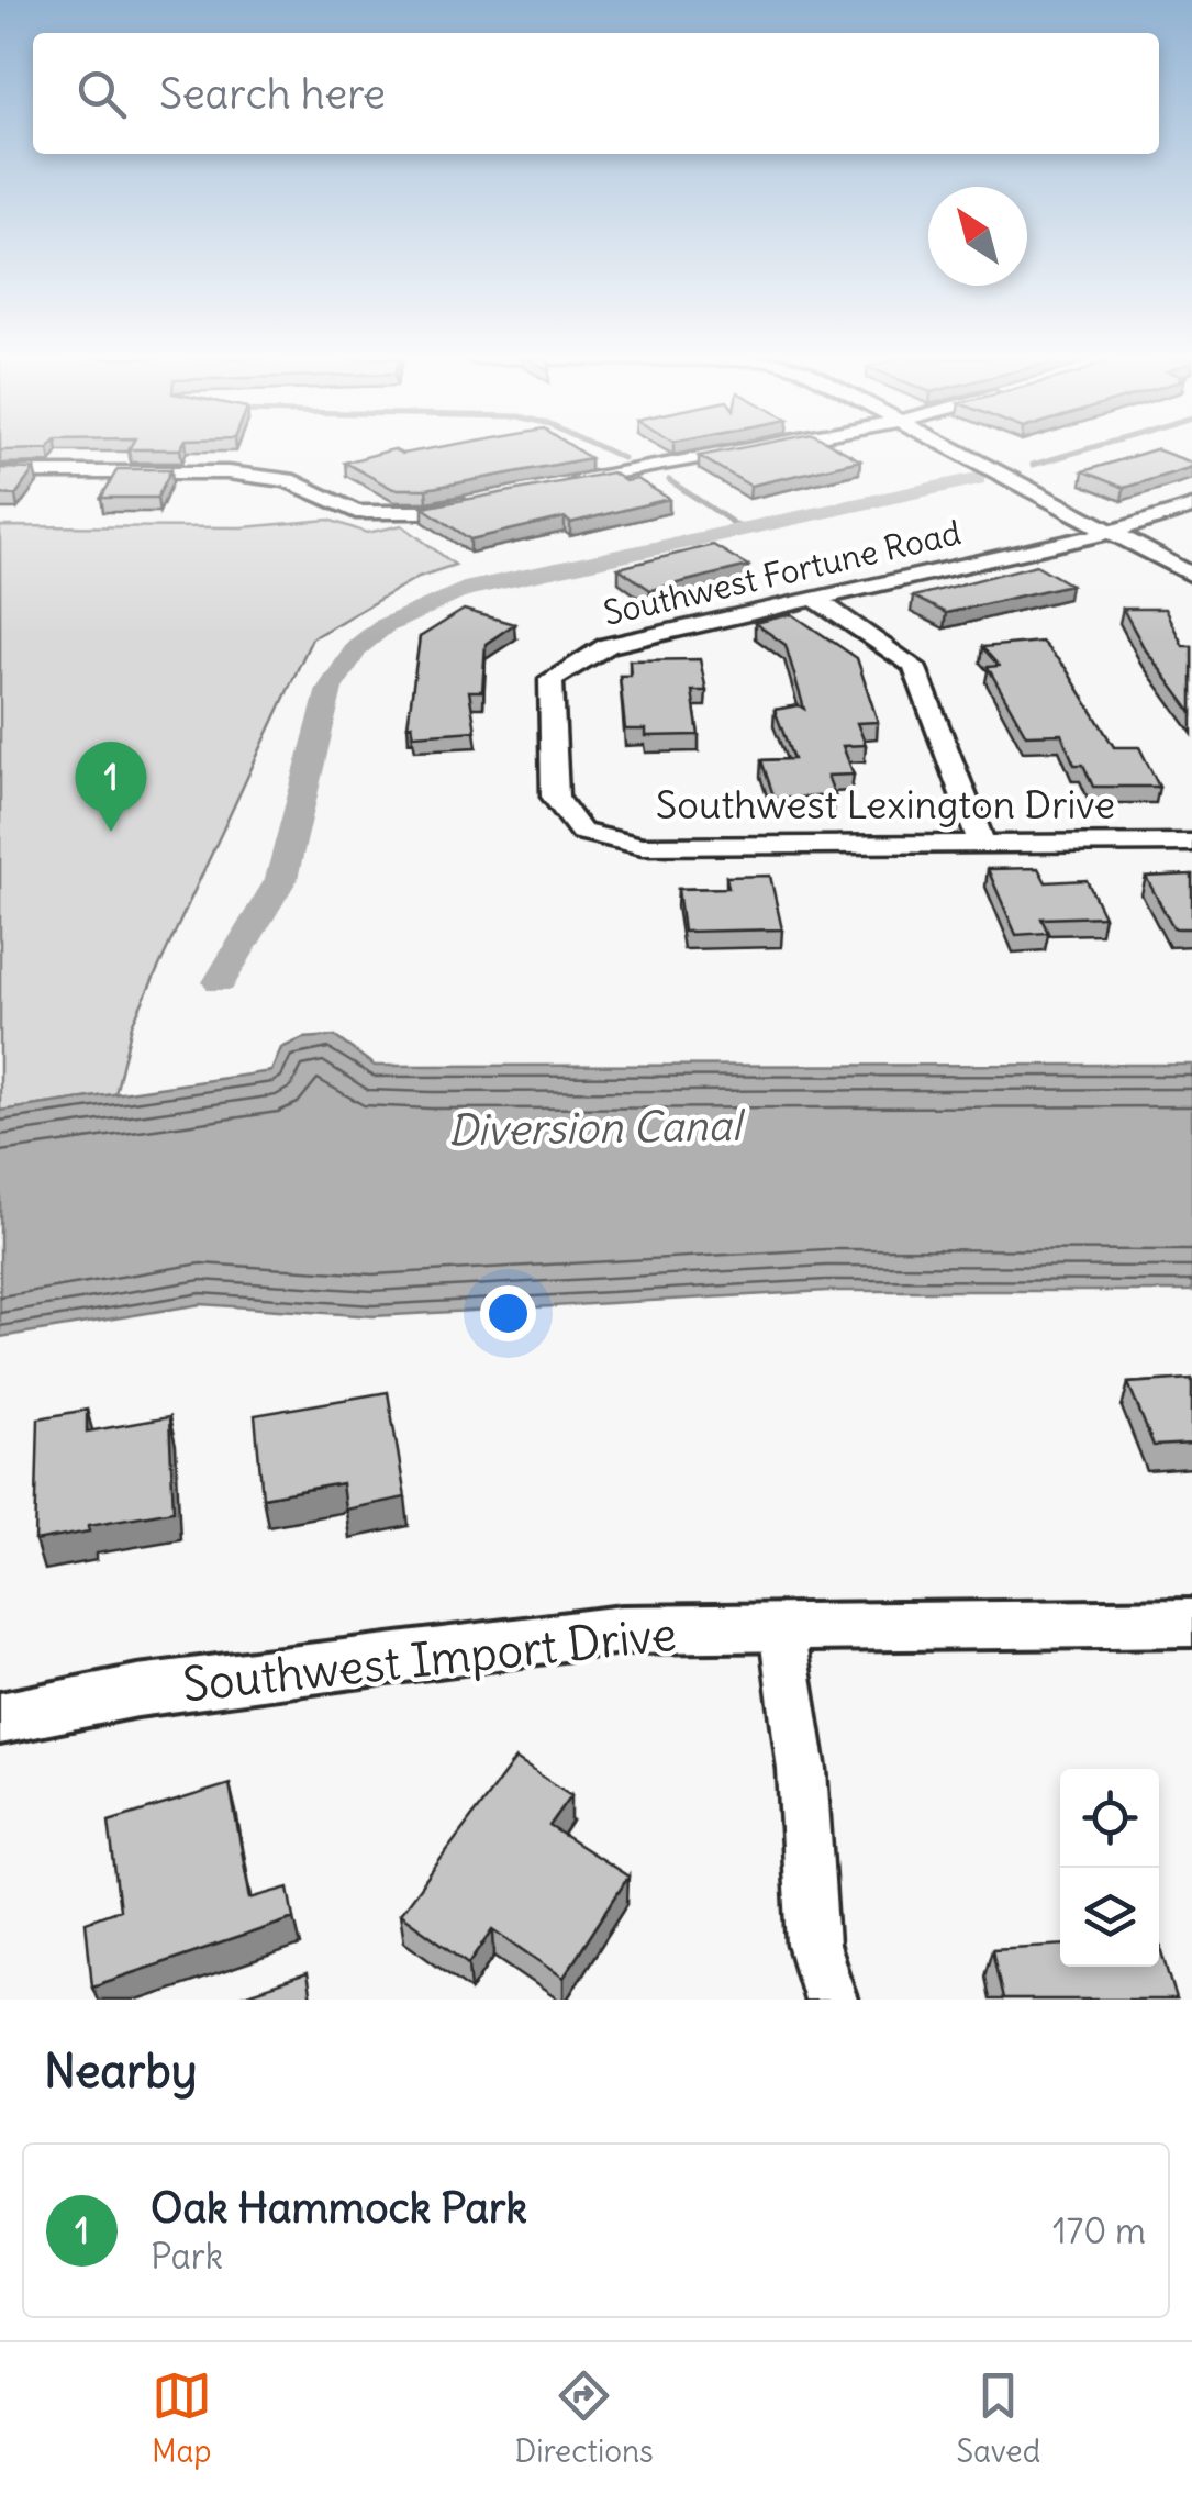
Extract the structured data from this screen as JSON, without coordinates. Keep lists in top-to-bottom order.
{
  "streets": {
    "street": ["Southwest Fortune Road", "Southwest Lexington Drive", "Southwest Import Drive"]
  },
  "crossings": [
    ["Southwest Fortune Road", "Southwest Lexington Drive"]
  ],
  "water": ["Diversion Canal"],
  "north": "top left",
  "page": {
    "search": "Search here",
    "pins": "1",
    "heading": "Nearby",
    "list": [
      {
        "mark": "1",
        "name": "Oak Hammock Park",
        "note": "Park",
        "value": "170 m"
      }
    ],
    "nav": ["Map", "Directions", "Saved"]
  }
}
